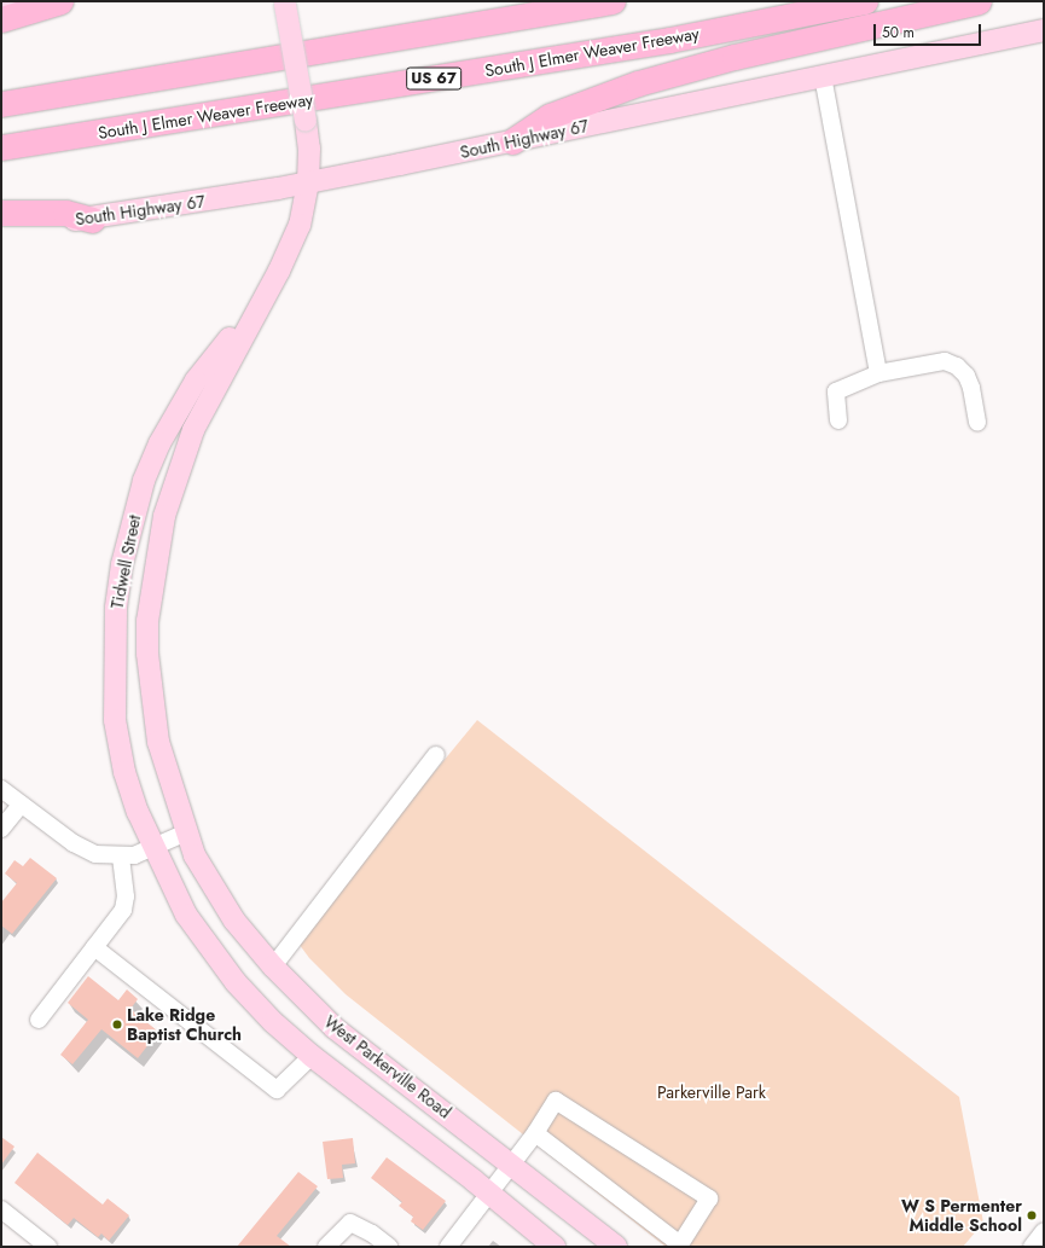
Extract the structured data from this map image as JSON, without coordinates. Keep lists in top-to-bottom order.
{
  "streets": {
    "highway": ["South J Elmer Weaver Freeway", "US 67"],
    "main road": ["South Highway 67", "Tidwell Street", "West Parkerville Road"]
  },
  "crossings": [
    ["South Highway 67", "Tidwell Street"],
    ["Tidwell Street", "West Parkerville Road"]
  ],
  "parks": ["Parkerville Park"],
  "places": ["Lake Ridge Baptist Church", "W S Permenter Middle School"],
  "scale_bar": "50 m"
}
